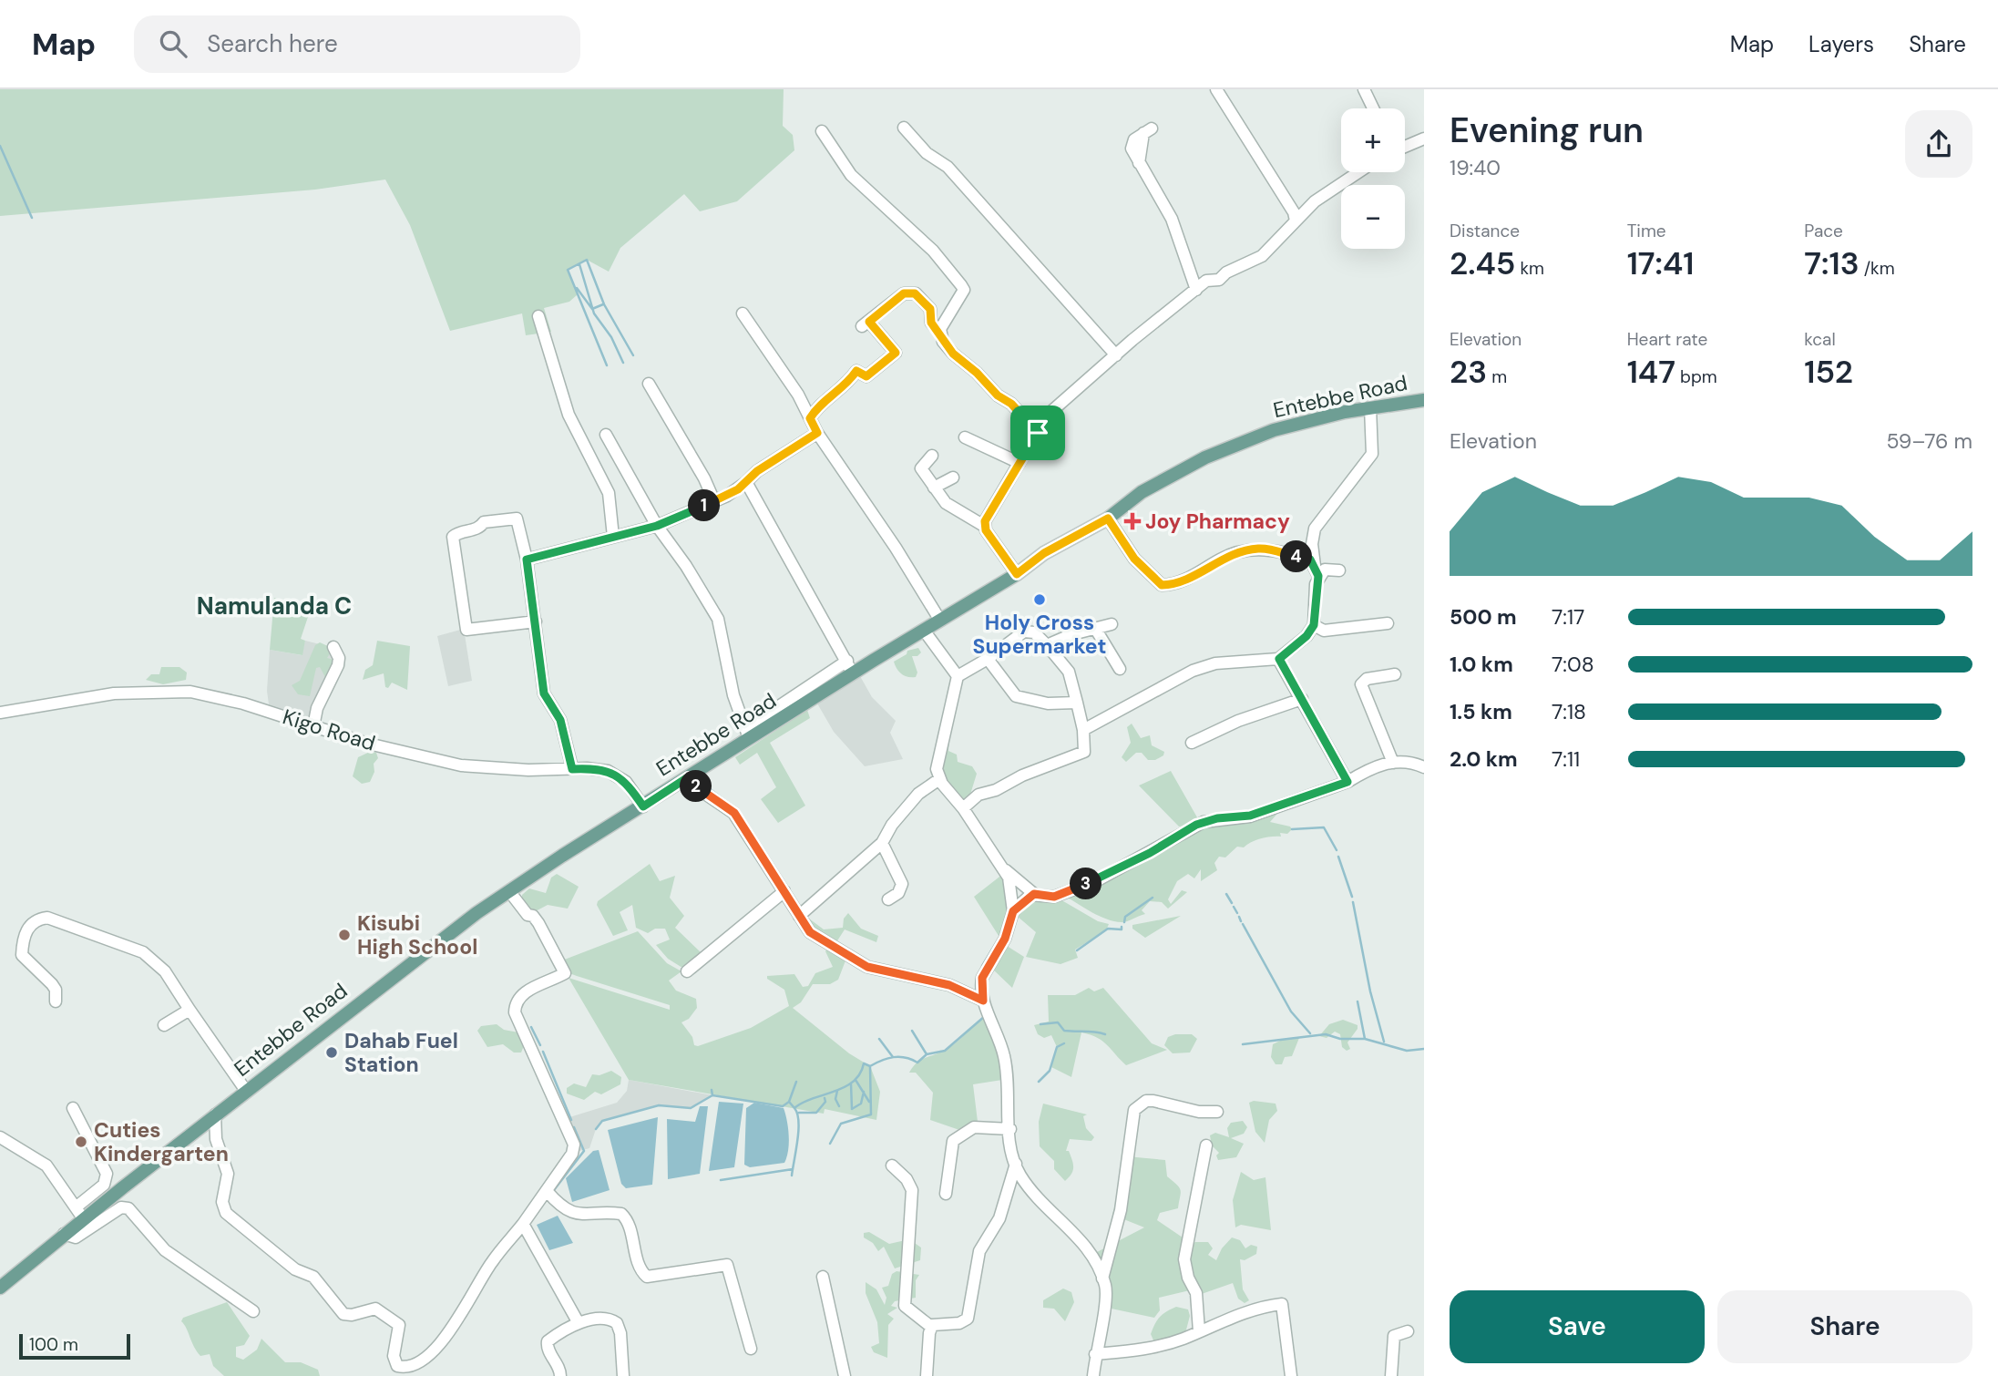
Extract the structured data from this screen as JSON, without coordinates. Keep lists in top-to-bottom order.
{
  "streets": {
    "main road": ["Entebbe Road"],
    "street": ["Kigo Road"]
  },
  "crossings": [
    ["Entebbe Road", "Kigo Road"]
  ],
  "districts": ["Namulanda C"],
  "places": {
    "health": ["Joy Pharmacy"],
    "other": [
      "Holy Cross Supermarket",
      "Kisubi High School",
      "Dahab Fuel Station",
      "Cuties Kindergarten"
    ]
  },
  "scale_bar": "100 m",
  "page": {
    "header": "Map",
    "search": "Search here",
    "nav": ["Map", "Layers", "Share"],
    "heading": ["Evening run", "19:40"],
    "map_buttons": ["+", "−"],
    "stats": [
      ["Distance", "2.45 km"],
      ["Time", "17:41"],
      ["Pace", "7:13 /km"],
      ["Elevation", "23 m"],
      ["Heart rate", "147 bpm"],
      ["kcal", "152"]
    ],
    "chart": ["Elevation", "59–76 m"],
    "pins": [
      "1",
      "4",
      "2",
      "3"
    ],
    "list": [
      {
        "name": "500 m",
        "note": "7:17"
      },
      {
        "name": "1.0 km",
        "note": "7:08"
      },
      {
        "name": "1.5 km",
        "note": "7:18"
      },
      {
        "name": "2.0 km",
        "note": "7:11"
      }
    ],
    "buttons": ["Save", "Share"],
    "scale": "100 m"
  }
}
